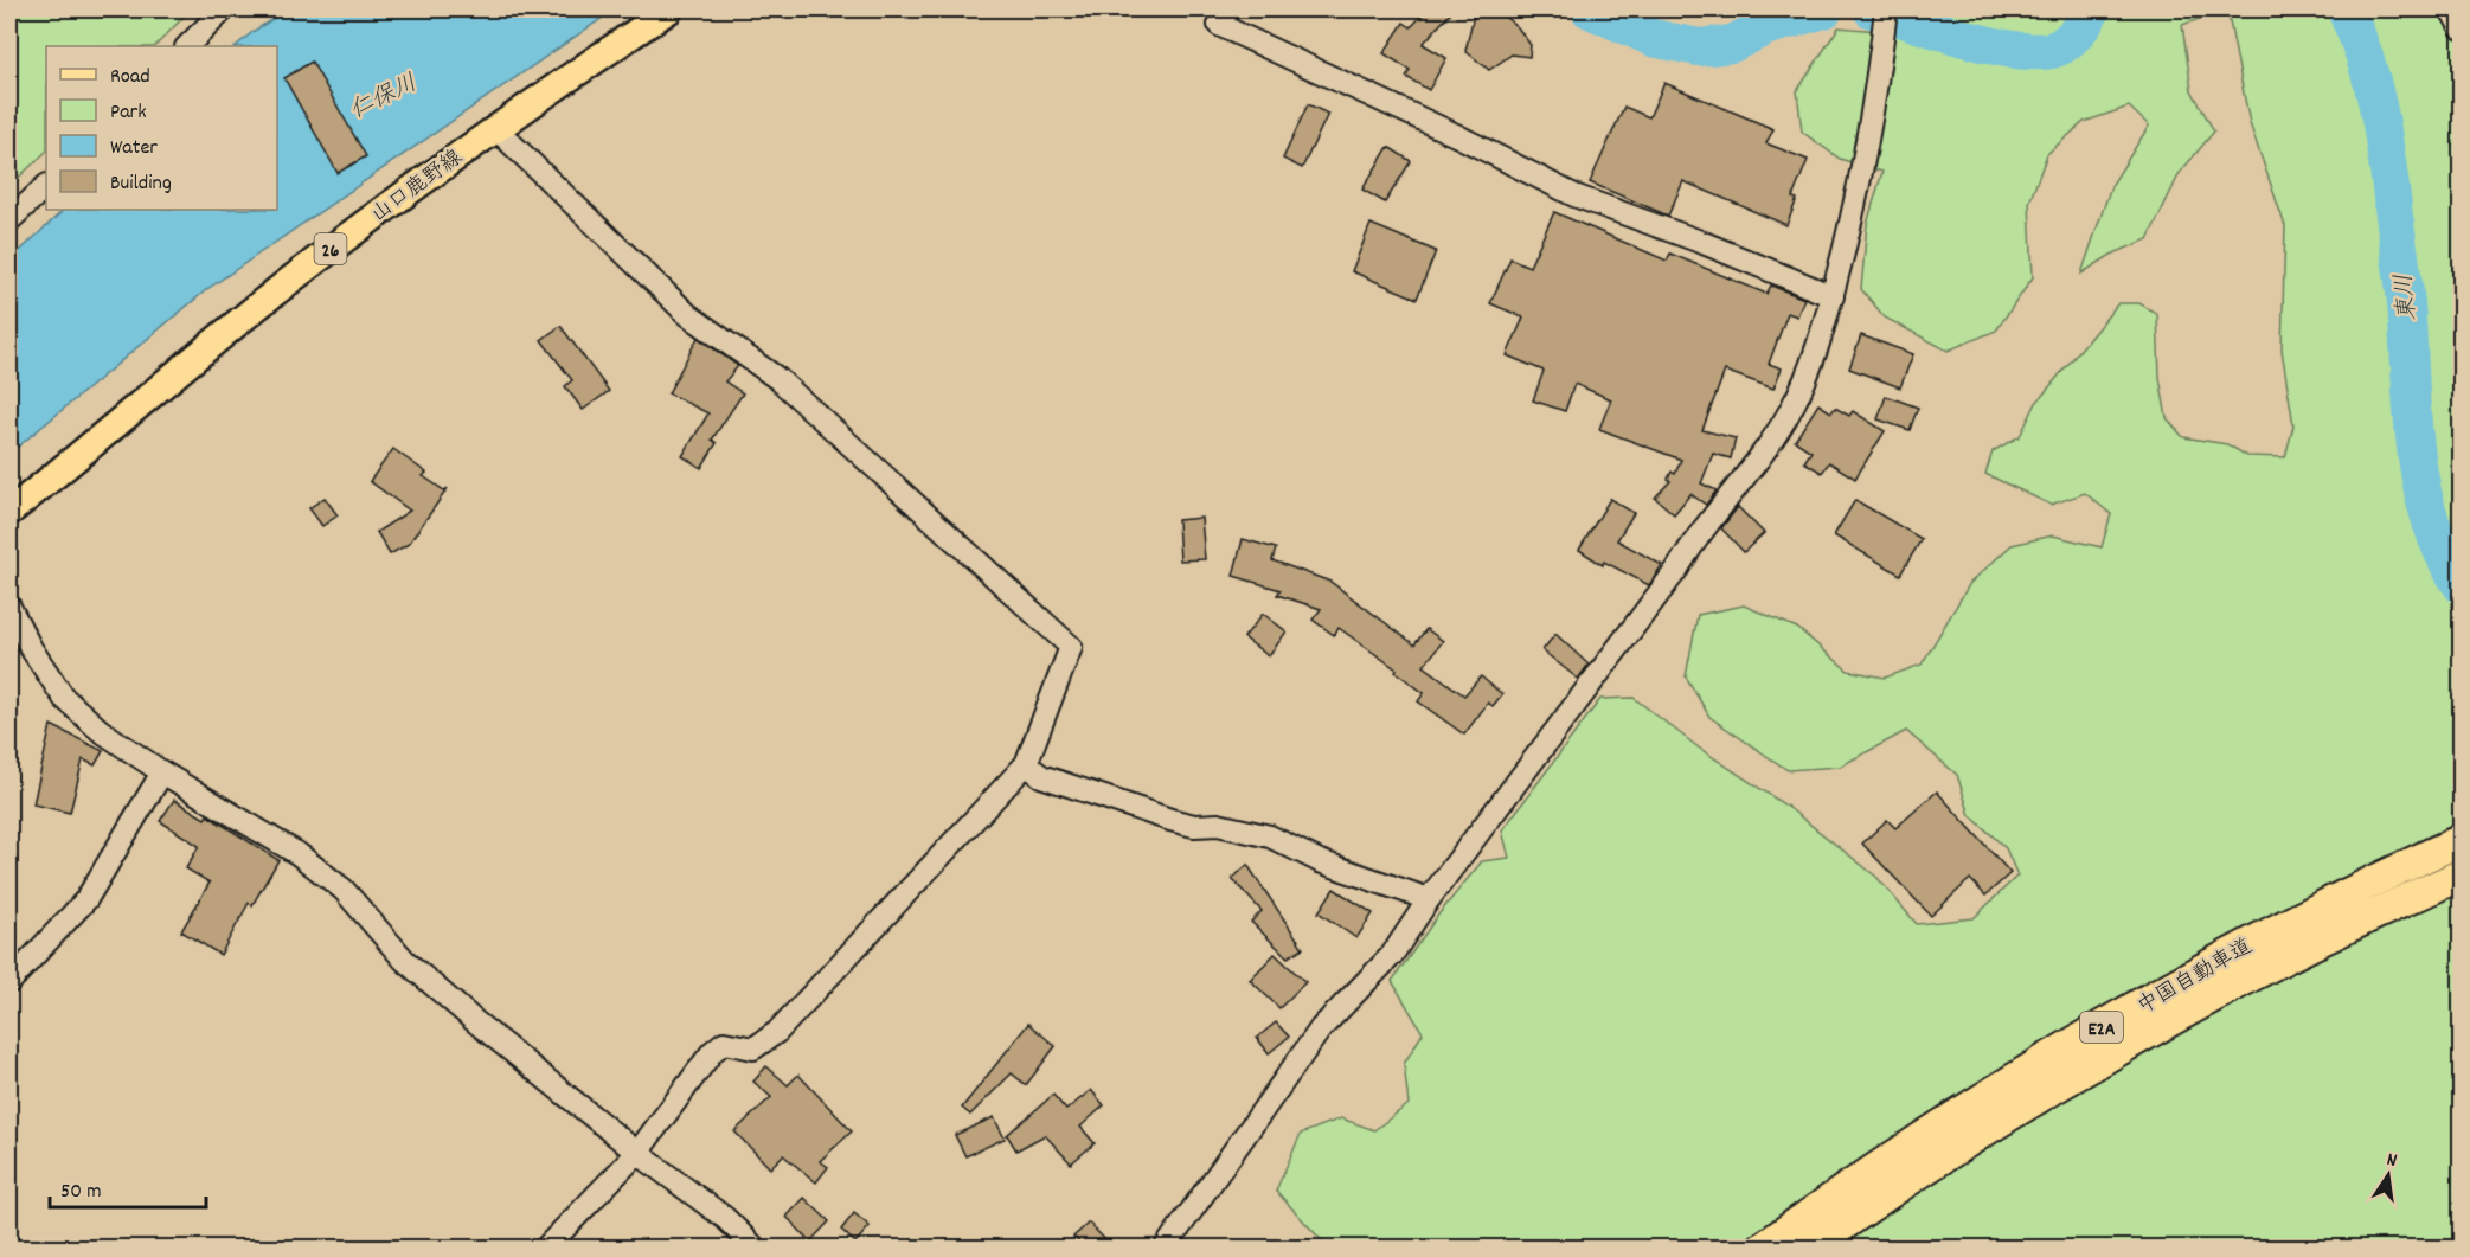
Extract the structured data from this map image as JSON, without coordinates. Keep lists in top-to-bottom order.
{
  "streets": {
    "highway": ["中国自動車道", "E2A"],
    "main road": ["山口鹿野線", "26"]
  },
  "water": ["仁保川", "東川"],
  "legend": [
    "Road",
    "Park",
    "Water",
    "Building"
  ],
  "scale_bar": "50 m",
  "north": "top"
}
